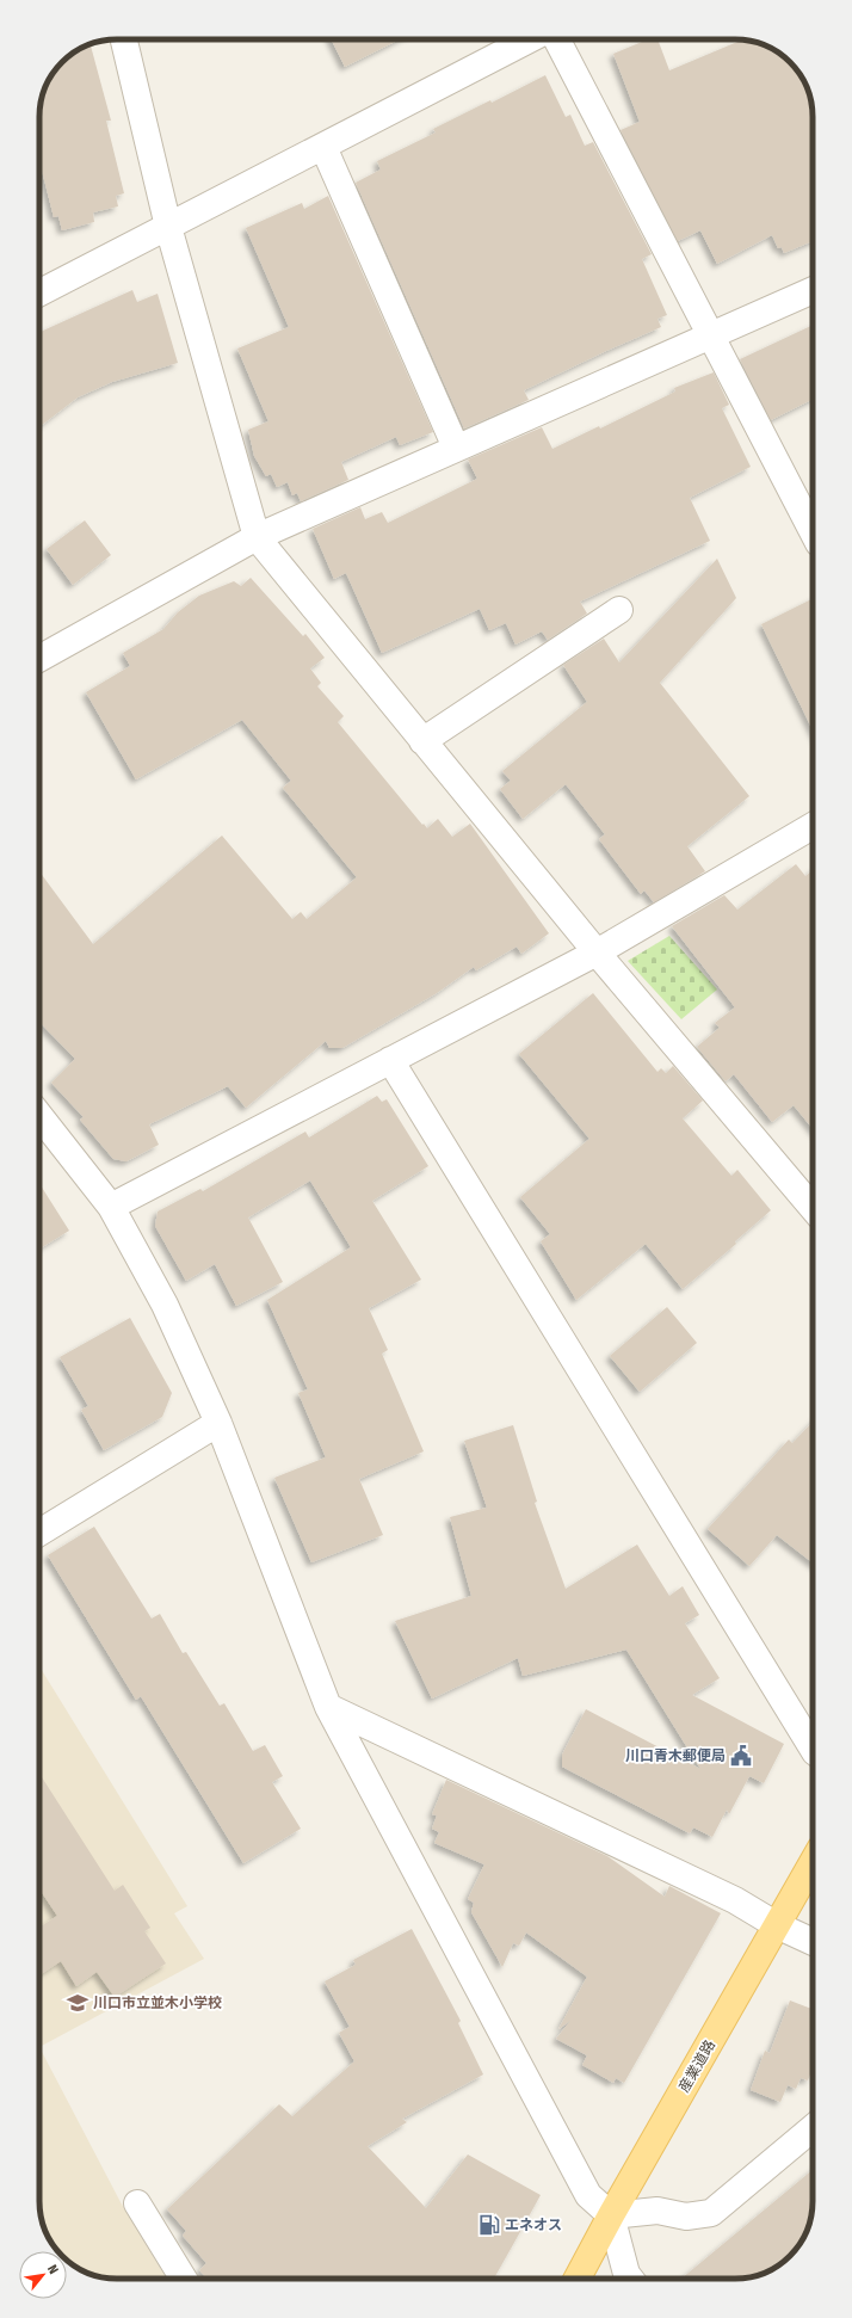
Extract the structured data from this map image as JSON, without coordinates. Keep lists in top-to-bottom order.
{
  "streets": {
    "main road": ["産業道路"]
  },
  "places": {
    "public building": ["川口青木郵便局"],
    "school or university": ["川口市立並木小学校"],
    "fuel station": ["エネオス"]
  },
  "north": "top right"
}
